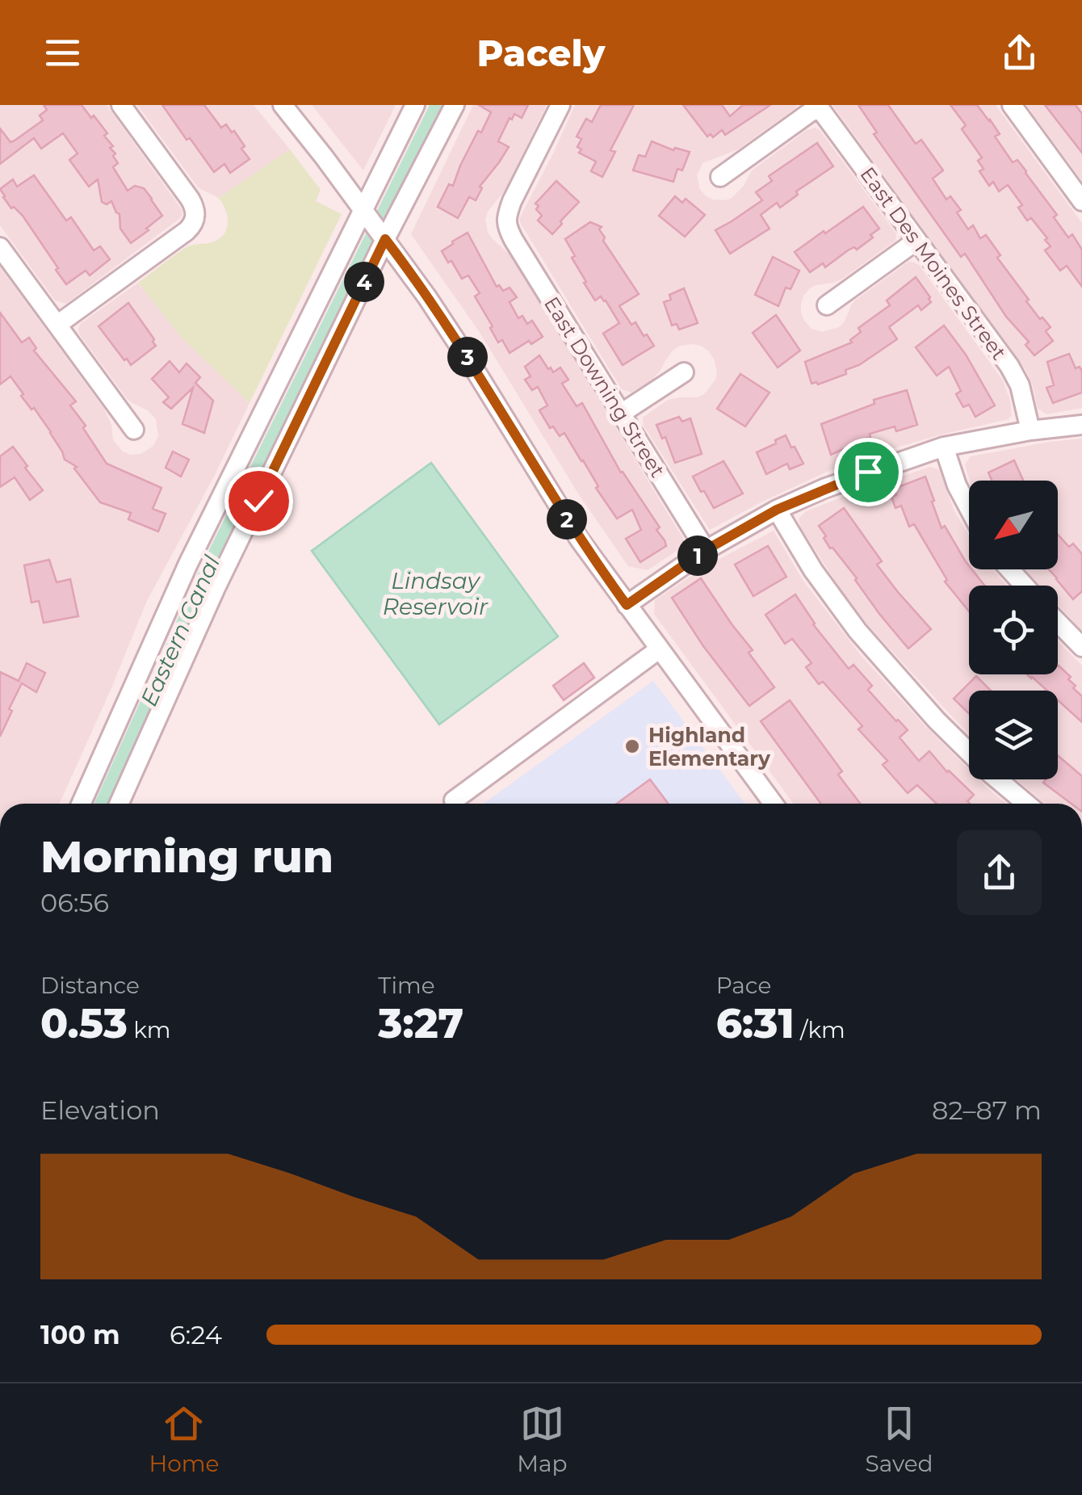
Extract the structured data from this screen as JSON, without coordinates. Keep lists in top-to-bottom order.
{
  "streets": {
    "street": ["East Des Moines Street", "East Downing Street"]
  },
  "water": ["Lindsay Reservoir", "Eastern Canal"],
  "places": ["Highland Elementary"],
  "north": "bottom left",
  "page": {
    "header": "Pacely",
    "pins": [
      "4",
      "3",
      "2",
      "1"
    ],
    "heading": ["Morning run", "06:56"],
    "stats": [
      ["Distance", "0.53 km"],
      ["Time", "3:27"],
      ["Pace", "6:31 /km"]
    ],
    "chart": ["Elevation", "82–87 m"],
    "list": [
      {
        "name": "100 m",
        "note": "6:24"
      }
    ],
    "tabs": ["Home", "Map", "Saved"]
  }
}
